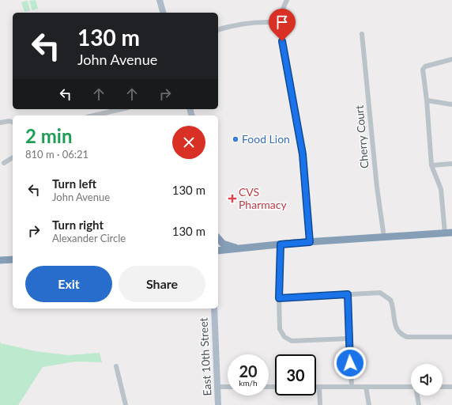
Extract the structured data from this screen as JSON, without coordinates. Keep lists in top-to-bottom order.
{
  "streets": {
    "main road": ["East 10th Street"],
    "street": ["Cherry Court"]
  },
  "places": {
    "other": ["Food Lion"],
    "health": ["CVS Pharmacy"]
  },
  "page": {
    "turn": ["130 m", "John Avenue"],
    "heading": ["2 min", "810 m · 06:21"],
    "list": [
      {
        "name": "Turn left",
        "note": "John Avenue",
        "value": "130 m"
      },
      {
        "name": "Turn right",
        "note": "Alexander Circle",
        "value": "130 m"
      }
    ],
    "buttons": ["Exit", "Share"],
    "speed": "20 km/h",
    "limit": "30"
  }
}
